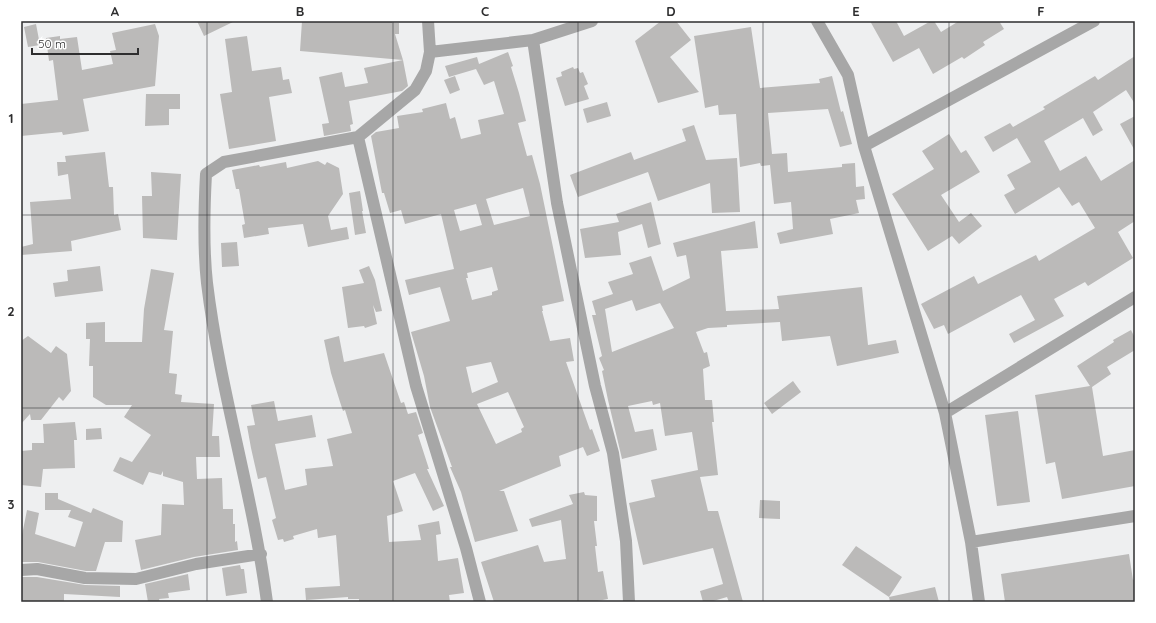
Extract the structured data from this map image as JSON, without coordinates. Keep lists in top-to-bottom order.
{
  "scale_bar": "50 m",
  "grid": {
    "columns": [
      "A",
      "B",
      "C",
      "D",
      "E",
      "F"
    ],
    "rows": ["1", "2", "3"]
  }
}
